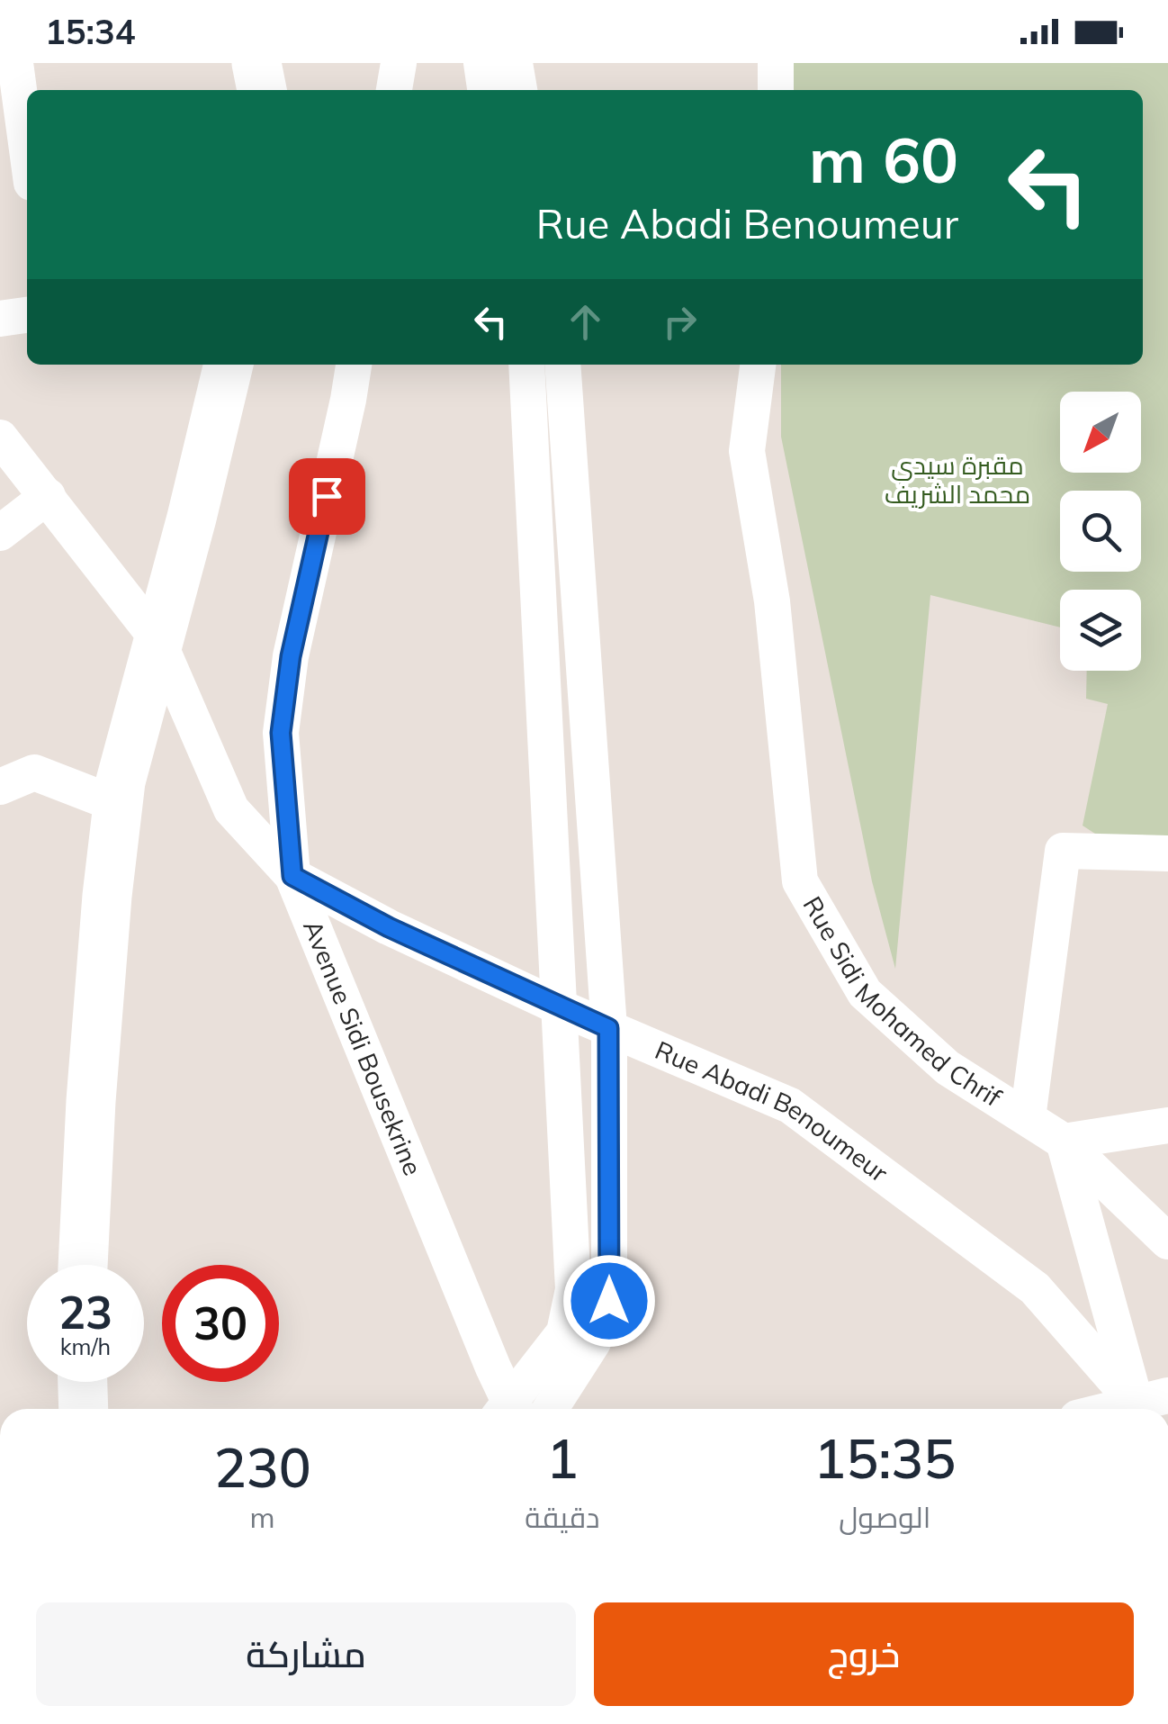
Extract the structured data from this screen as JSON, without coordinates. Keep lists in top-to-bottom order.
{
  "streets": {
    "street": ["Rue Sidi Mohamed Chrif", "Avenue Sidi Bousekrine", "Rue Abadi Benoumeur"]
  },
  "crossings": [
    ["Avenue Sidi Bousekrine", "Rue Abadi Benoumeur"]
  ],
  "parks": ["مقبرة سيدي محمد الشريف"],
  "north": "bottom left",
  "page": {
    "status": "15:34",
    "turn": ["60 m", "Rue Abadi Benoumeur"],
    "speed": "23 km/h",
    "limit": "30",
    "eta": [
      "15:35",
      "الوصول",
      "1",
      "دقيقة",
      "230",
      "m"
    ],
    "buttons": ["خروج", "مشاركة"]
  }
}
